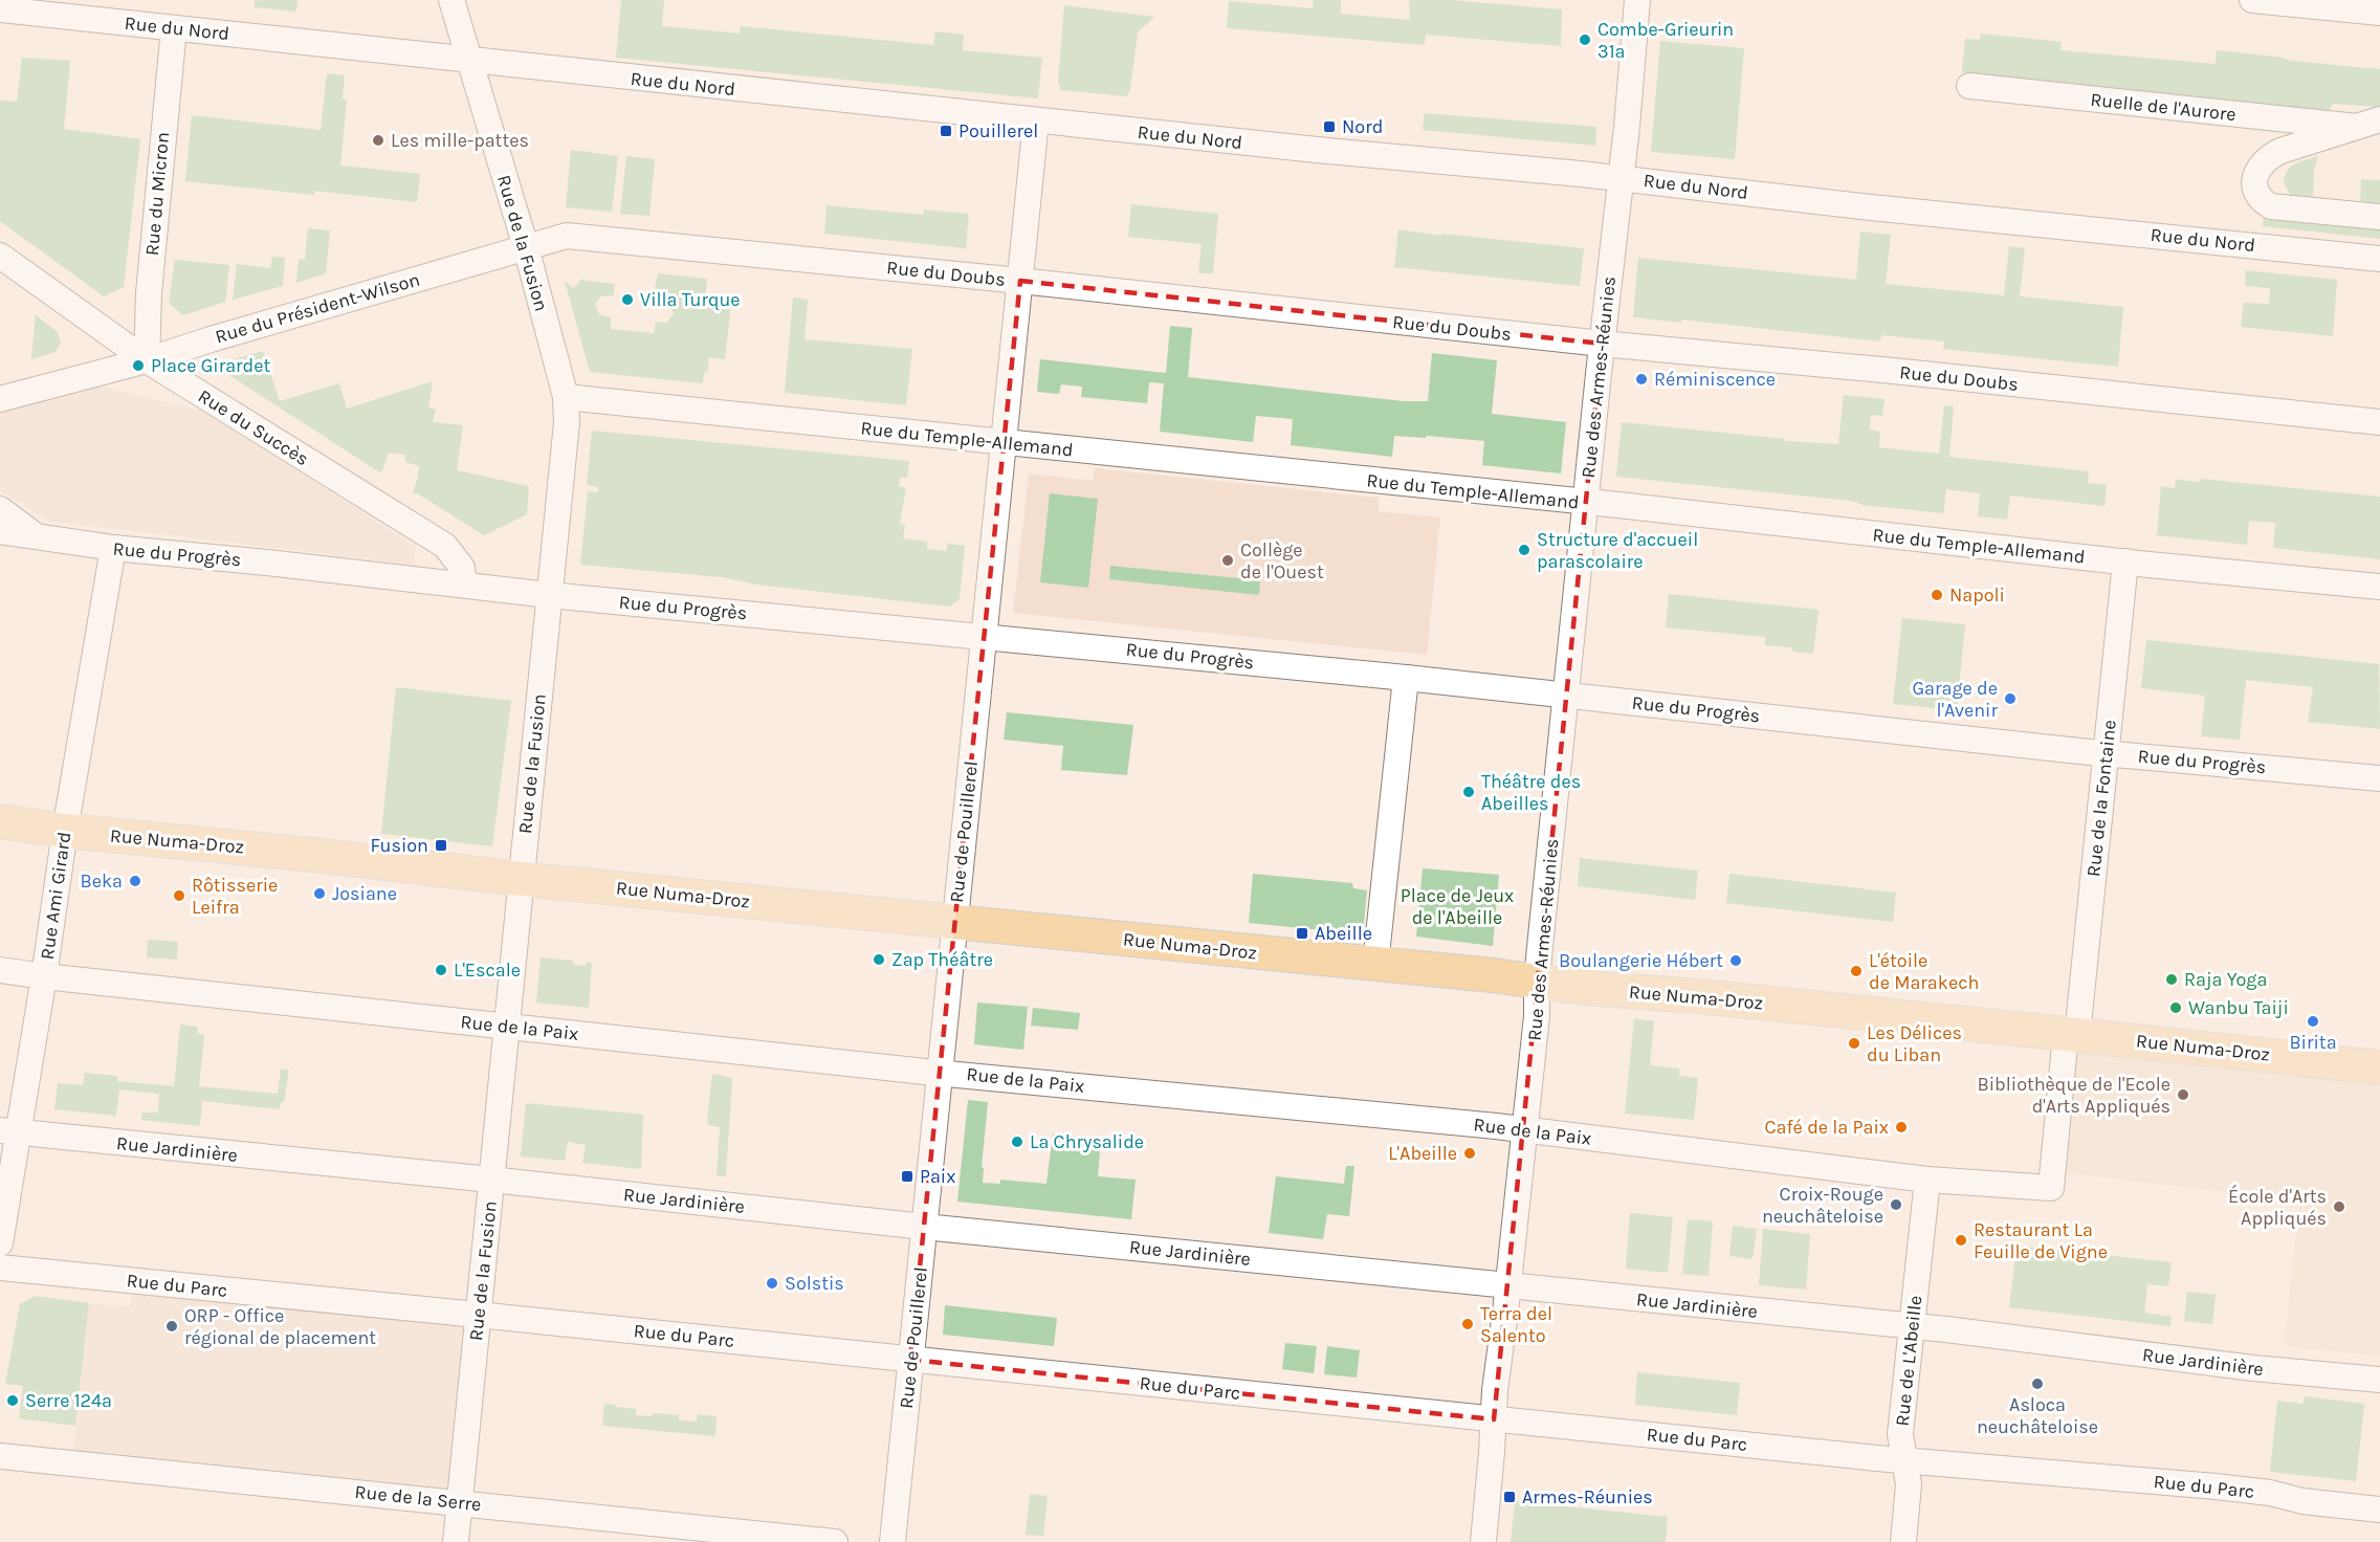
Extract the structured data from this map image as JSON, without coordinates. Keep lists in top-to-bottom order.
{
  "streets": {
    "main road": ["Rue Numa-Droz"],
    "street": [
      "Rue du Nord",
      "Ruelle de l'Aurore",
      "Rue du Micron",
      "Rue de la Fusion",
      "Rue du Doubs",
      "Rue du Président-Wilson",
      "Rue des Armes-Réunies",
      "Rue du Succès",
      "Rue du Temple-Allemand",
      "Rue du Progrès",
      "Rue de la Fontaine",
      "Rue de Pouillerel",
      "Rue Ami Girard",
      "Rue de la Paix",
      "Rue Jardinière",
      "Rue du Parc",
      "Rue de L'Abeille",
      "Rue de la Serre"
    ]
  },
  "crossings": [
    ["Rue du Nord", "Rue du Micron"],
    ["Rue du Nord", "Rue de la Fusion"],
    ["Rue du Nord", "Rue des Armes-Réunies"],
    ["Rue du Nord", "Rue de Pouillerel"],
    ["Rue du Micron", "Rue du Président-Wilson"],
    ["Rue du Micron", "Rue du Succès"],
    ["Rue de la Fusion", "Rue du Doubs"],
    ["Rue de la Fusion", "Rue du Président-Wilson"],
    ["Rue de la Fusion", "Rue du Temple-Allemand"],
    ["Rue de la Fusion", "Rue du Progrès"],
    ["Rue de la Fusion", "Rue Numa-Droz"],
    ["Rue de la Fusion", "Rue de la Paix"],
    ["Rue de la Fusion", "Rue Jardinière"],
    ["Rue de la Fusion", "Rue du Parc"],
    ["Rue de la Fusion", "Rue de la Serre"],
    ["Rue du Doubs", "Rue du Président-Wilson"],
    ["Rue du Doubs", "Rue des Armes-Réunies"],
    ["Rue du Doubs", "Rue de Pouillerel"],
    ["Rue du Président-Wilson", "Rue du Succès"],
    ["Rue des Armes-Réunies", "Rue du Temple-Allemand"],
    ["Rue des Armes-Réunies", "Rue du Progrès"],
    ["Rue des Armes-Réunies", "Rue Numa-Droz"],
    ["Rue des Armes-Réunies", "Rue de la Paix"],
    ["Rue des Armes-Réunies", "Rue Jardinière"],
    ["Rue des Armes-Réunies", "Rue du Parc"],
    ["Rue du Succès", "Rue du Progrès"],
    ["Rue du Temple-Allemand", "Rue de la Fontaine"],
    ["Rue du Temple-Allemand", "Rue de Pouillerel"],
    ["Rue du Progrès", "Rue de la Fontaine"],
    ["Rue du Progrès", "Rue de Pouillerel"],
    ["Rue du Progrès", "Rue Ami Girard"],
    ["Rue de la Fontaine", "Rue Numa-Droz"],
    ["Rue de la Fontaine", "Rue de la Paix"],
    ["Rue de Pouillerel", "Rue Numa-Droz"],
    ["Rue de Pouillerel", "Rue de la Paix"],
    ["Rue de Pouillerel", "Rue Jardinière"],
    ["Rue de Pouillerel", "Rue du Parc"],
    ["Rue Numa-Droz", "Rue Ami Girard"],
    ["Rue Ami Girard", "Rue de la Paix"],
    ["Rue Ami Girard", "Rue Jardinière"],
    ["Rue de la Paix", "Rue de L'Abeille"],
    ["Rue Jardinière", "Rue de L'Abeille"],
    ["Rue du Parc", "Rue de L'Abeille"]
  ],
  "parks": ["Place de Jeux de l'Abeille"],
  "places": {
    "other": [
      "Combe-Grieurin 31a",
      "Les mille-pattes",
      "Villa Turque",
      "Place Girardet",
      "Réminiscence",
      "Structure d'accueil parascolaire",
      "Collège de l'Ouest",
      "Napoli",
      "Garage de l'Avenir",
      "Théâtre des Abeilles",
      "Beka",
      "Josiane",
      "Rôtisserie Leifra",
      "Zap Théâtre",
      "Boulangerie Hébert",
      "L'Escale",
      "L'étoile de Marakech",
      "Raja Yoga",
      "Wanbu Taiji",
      "Birita",
      "Les Délices du Liban",
      "Bibliothèque de l'Ecole d'Arts Appliqués",
      "Café de la Paix",
      "La Chrysalide",
      "L'Abeille",
      "Croix-Rouge neuchâteloise",
      "École d'Arts Appliqués",
      "Restaurant La Feuille de Vigne",
      "Solstis",
      "Terra del Salento",
      "ORP - Office régional de placement",
      "Asloca neuchâteloise",
      "Serre 124a"
    ],
    "transit": [
      "Nord",
      "Pouillerel",
      "Fusion",
      "Abeille",
      "Paix",
      "Armes-Réunies"
    ]
  }
}
